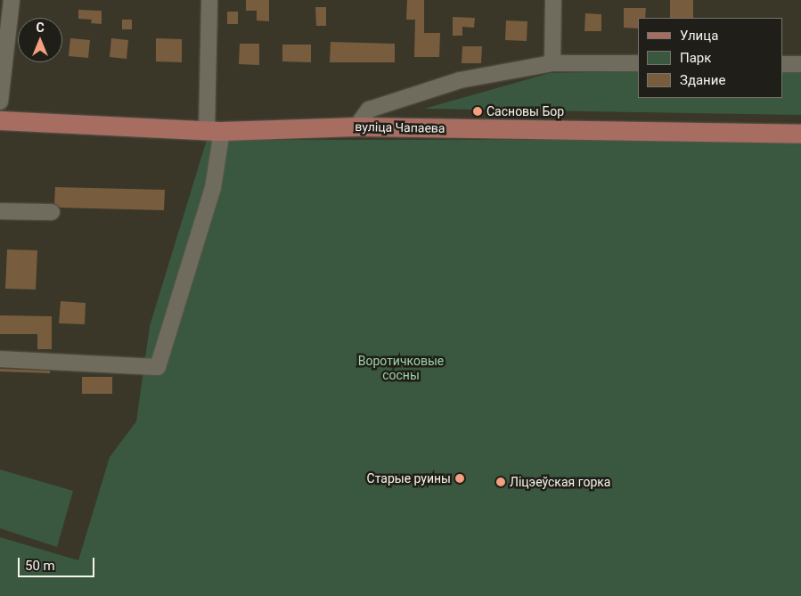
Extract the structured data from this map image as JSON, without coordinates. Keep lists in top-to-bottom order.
{
  "streets": {
    "main road": ["вуліца Чапаева"]
  },
  "parks": ["Воротичковые сосны"],
  "places": ["Сасновы Бор", "Старые руины", "Ліцэеўская горка"],
  "legend": ["Улица", "Парк", "Здание"],
  "scale_bar": "50 m",
  "north": "top"
}
